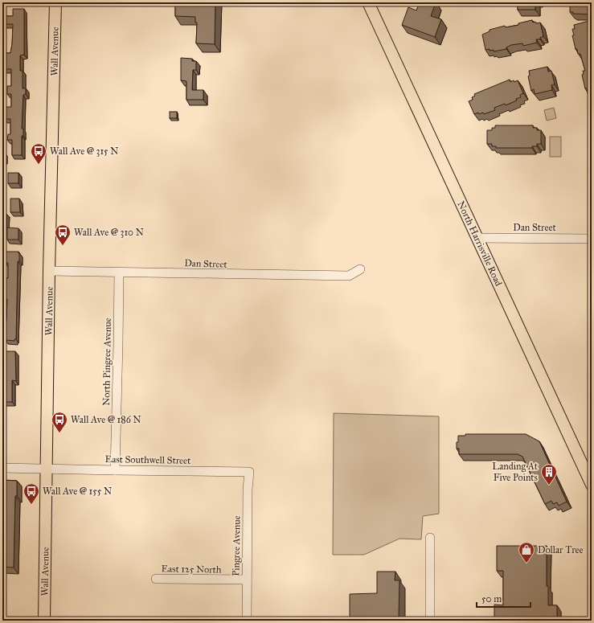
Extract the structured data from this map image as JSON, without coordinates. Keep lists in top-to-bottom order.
{
  "streets": {
    "main road": ["Wall Avenue", "North Harrisville Road"],
    "street": [
      "Dan Street",
      "North Pingree Avenue",
      "East Southwell Street",
      "Pingree Avenue",
      "East 125 North"
    ]
  },
  "crossings": [
    ["Wall Avenue", "Dan Street"],
    ["Wall Avenue", "East Southwell Street"],
    ["Dan Street", "North Harrisville Road"],
    ["Dan Street", "North Pingree Avenue"],
    ["North Pingree Avenue", "East Southwell Street"],
    ["East Southwell Street", "Pingree Avenue"],
    ["Pingree Avenue", "East 125 North"]
  ],
  "places": {
    "bus stop": [
      "Wall Ave @ 315 N",
      "Wall Ave @ 310 N",
      "Wall Ave @ 186 N",
      "Wall Ave @ 155 N"
    ],
    "building": ["Landing At Five Points"],
    "shop": ["Dollar Tree"]
  },
  "scale_bar": "50 m"
}
